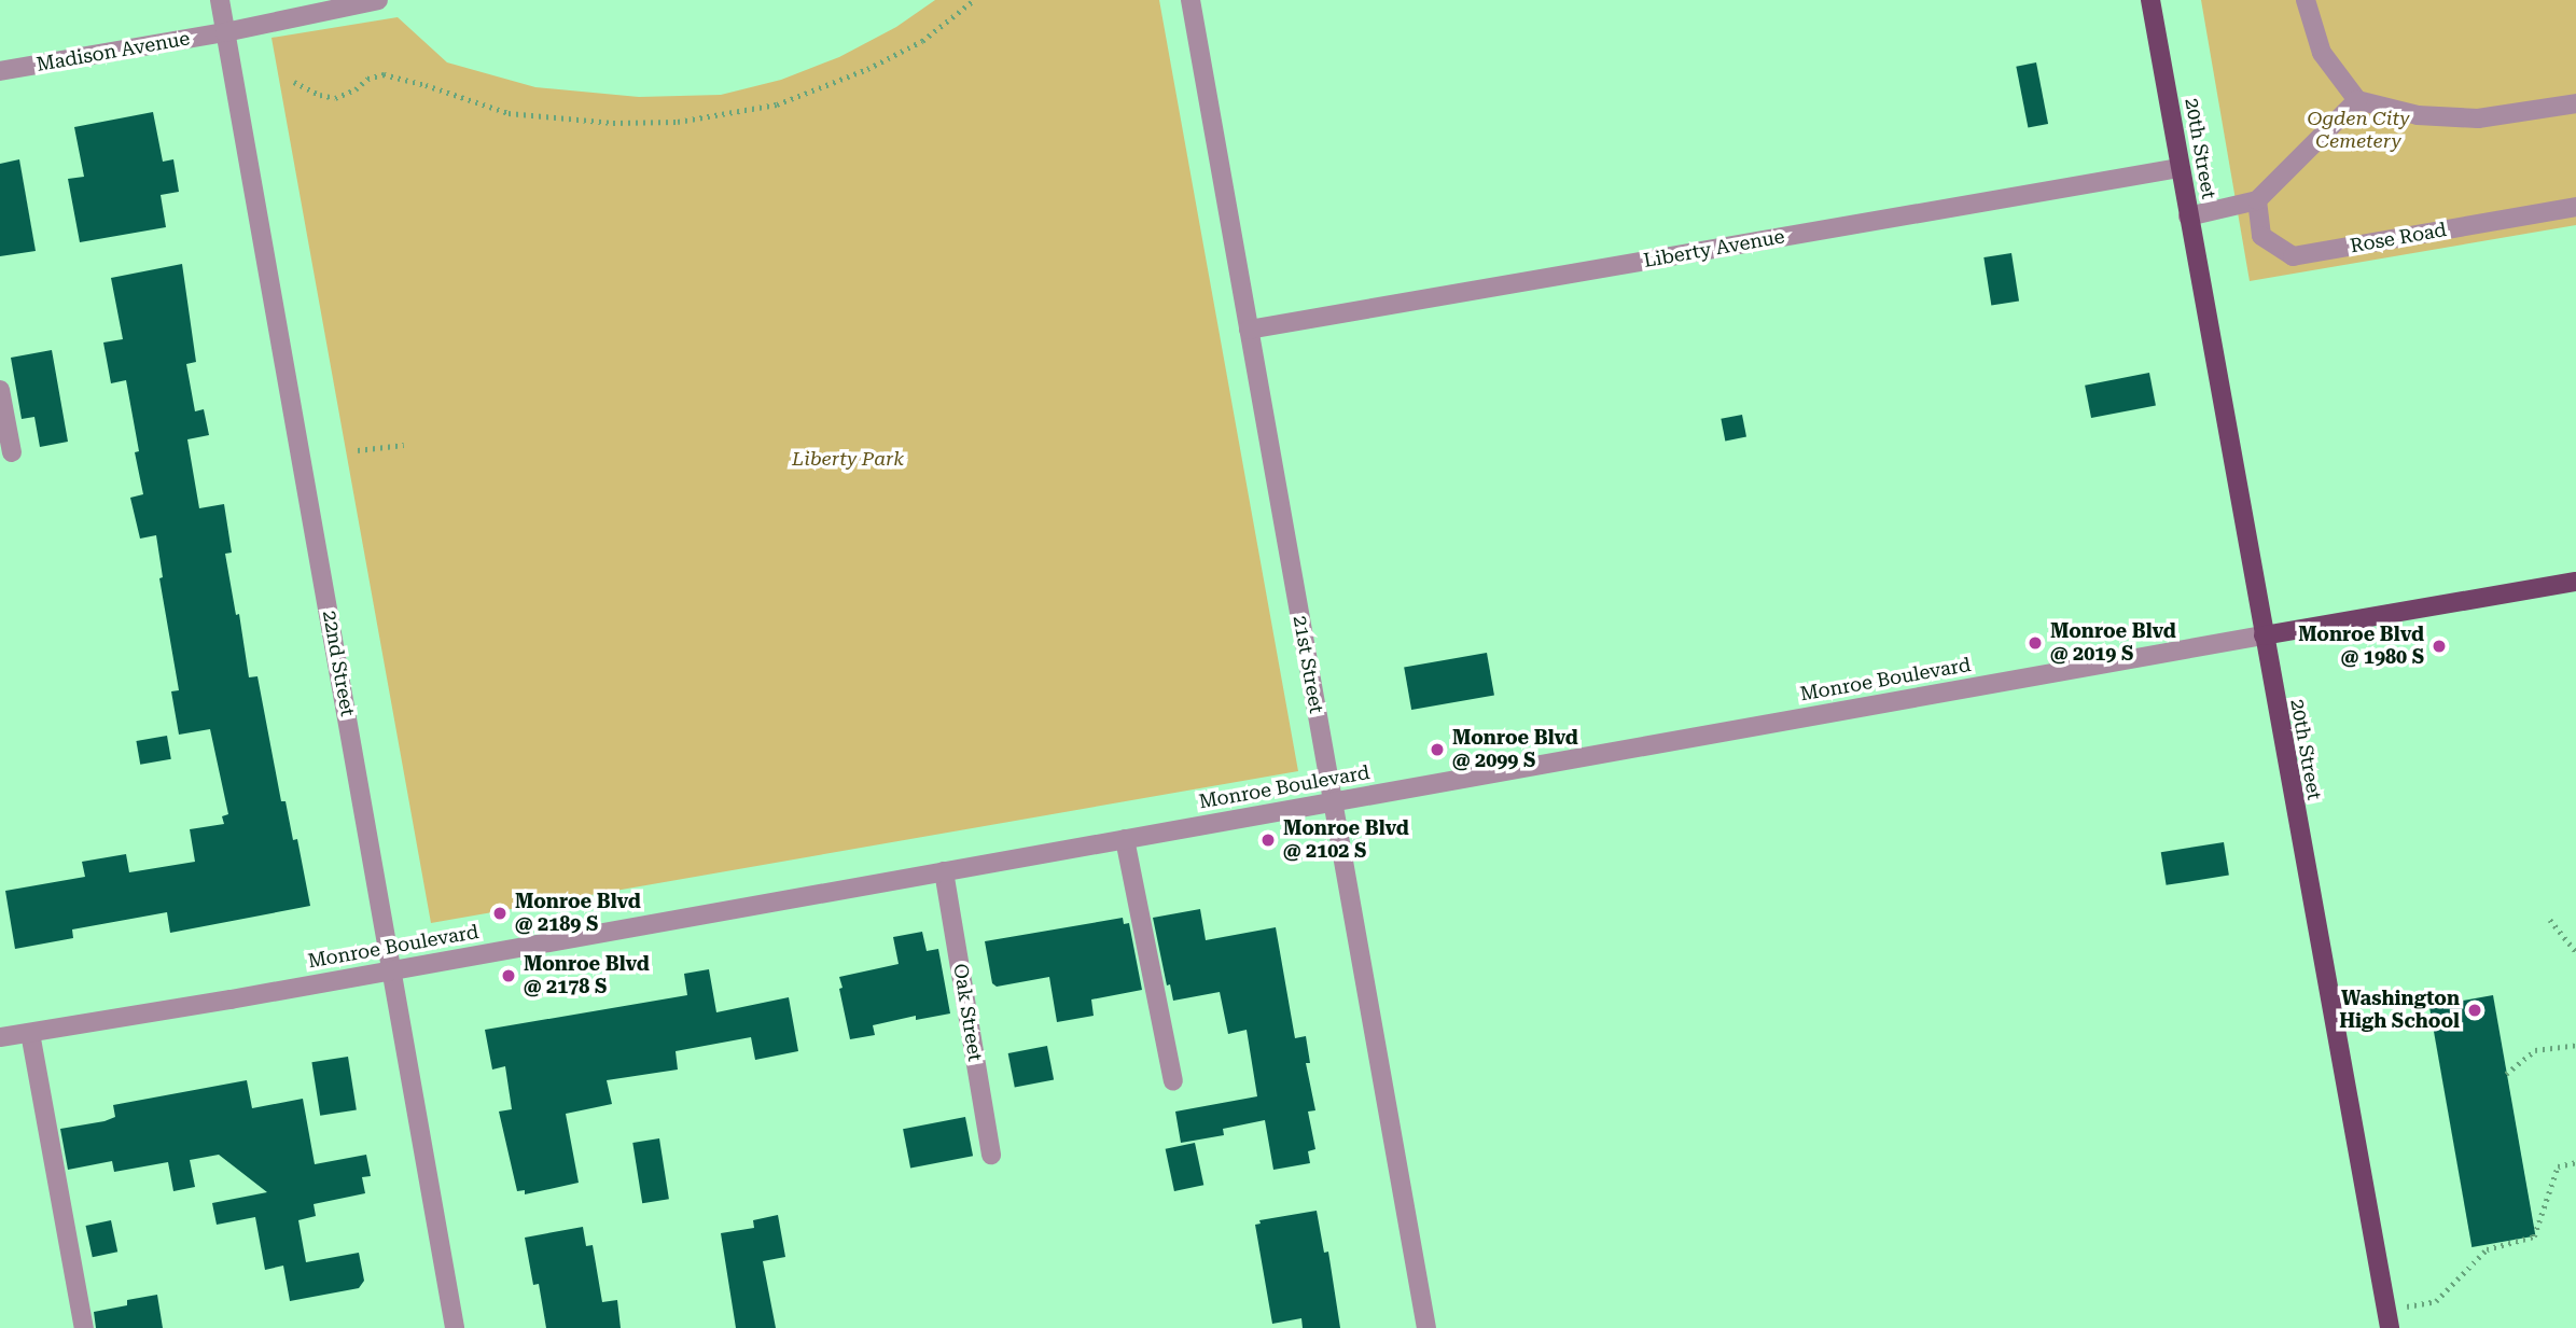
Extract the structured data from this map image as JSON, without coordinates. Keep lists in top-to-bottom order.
{
  "streets": {
    "main road": ["20th Street", "Monroe Boulevard"],
    "street": [
      "Madison Avenue",
      "Rose Road",
      "Liberty Avenue",
      "22nd Street",
      "21st Street",
      "Oak Street"
    ]
  },
  "crossings": [
    ["Madison Avenue", "22nd Street"],
    ["20th Street", "Liberty Avenue"],
    ["20th Street", "Monroe Boulevard"],
    ["Liberty Avenue", "21st Street"],
    ["22nd Street", "Monroe Boulevard"],
    ["21st Street", "Monroe Boulevard"],
    ["Monroe Boulevard", "Oak Street"]
  ],
  "parks": ["Ogden City Cemetery", "Liberty Park"],
  "places": [
    "Monroe Blvd @ 2019 S",
    "Monroe Blvd @ 1980 S",
    "Monroe Blvd @ 2099 S",
    "Monroe Blvd @ 2102 S",
    "Monroe Blvd @ 2189 S",
    "Monroe Blvd @ 2178 S",
    "Washington High School"
  ]
}
